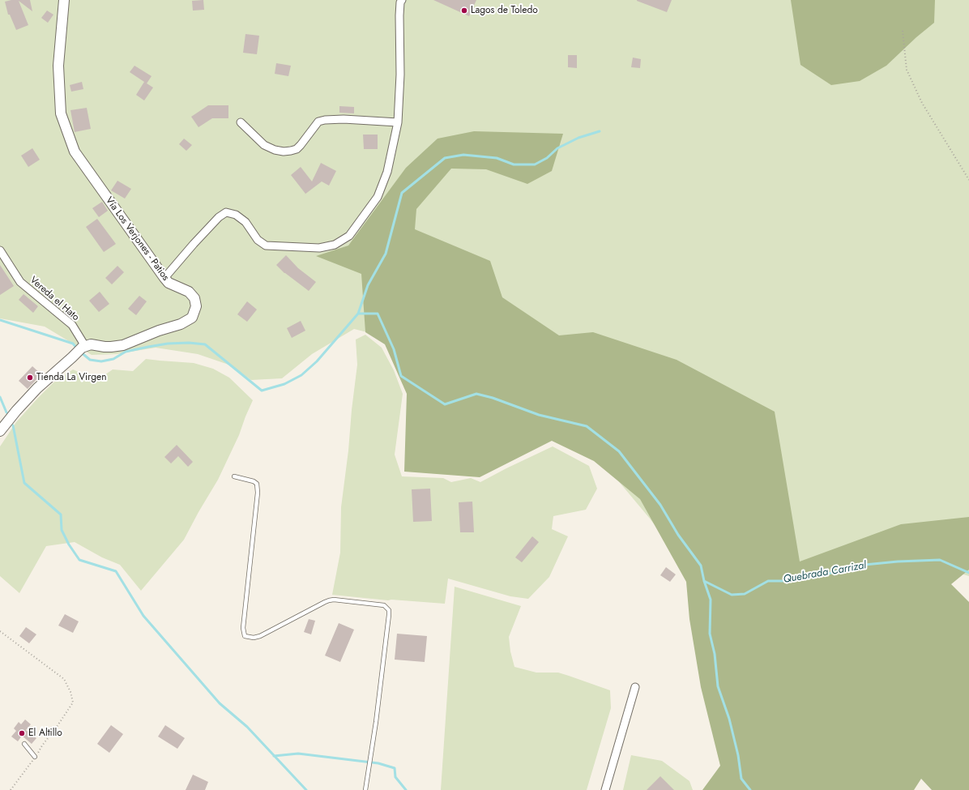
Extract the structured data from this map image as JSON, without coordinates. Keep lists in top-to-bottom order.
{
  "streets": {
    "street": ["Vía Los Verjones - Patios", "Vereda el Hato"]
  },
  "crossings": [
    ["Vía Los Verjones - Patios", "Vereda el Hato"]
  ],
  "water": ["Quebrada Carrizal"],
  "places": ["Lagos de Toledo", "Tienda La Virgen", "El Altillo"]
}
